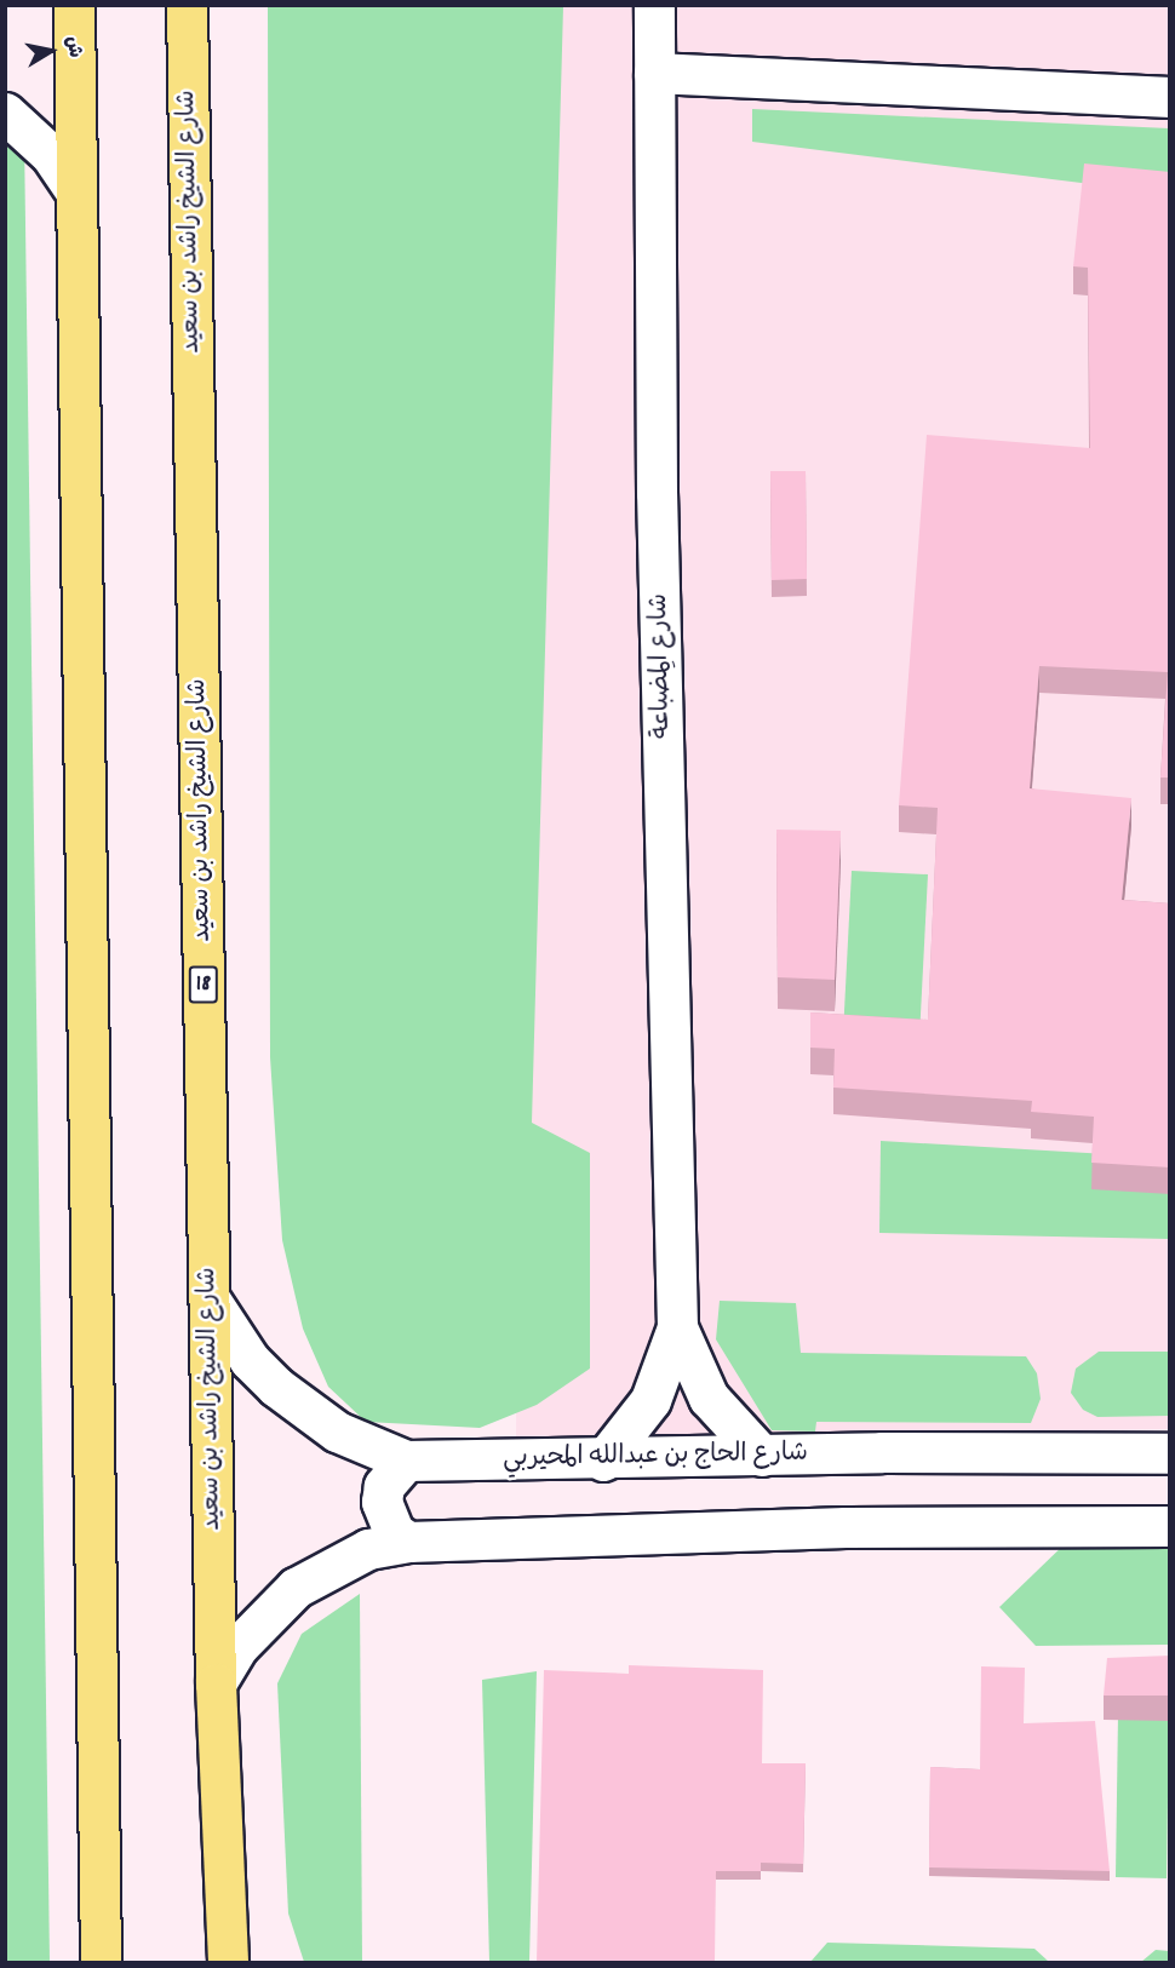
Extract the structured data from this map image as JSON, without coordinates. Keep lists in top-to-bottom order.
{
  "streets": {
    "main road": ["شارع الشيخ راشد بن سعيد", "18"],
    "street": ["شارع المِضباعة", "شارع الحاج بن عبدالله المحيربي"]
  },
  "crossings": [
    ["شارع الشيخ راشد بن سعيد", "شارع الحاج بن عبدالله المحيربي"],
    ["شارع المِضباعة", "شارع الحاج بن عبدالله المحيربي"]
  ],
  "north": "right"
}
